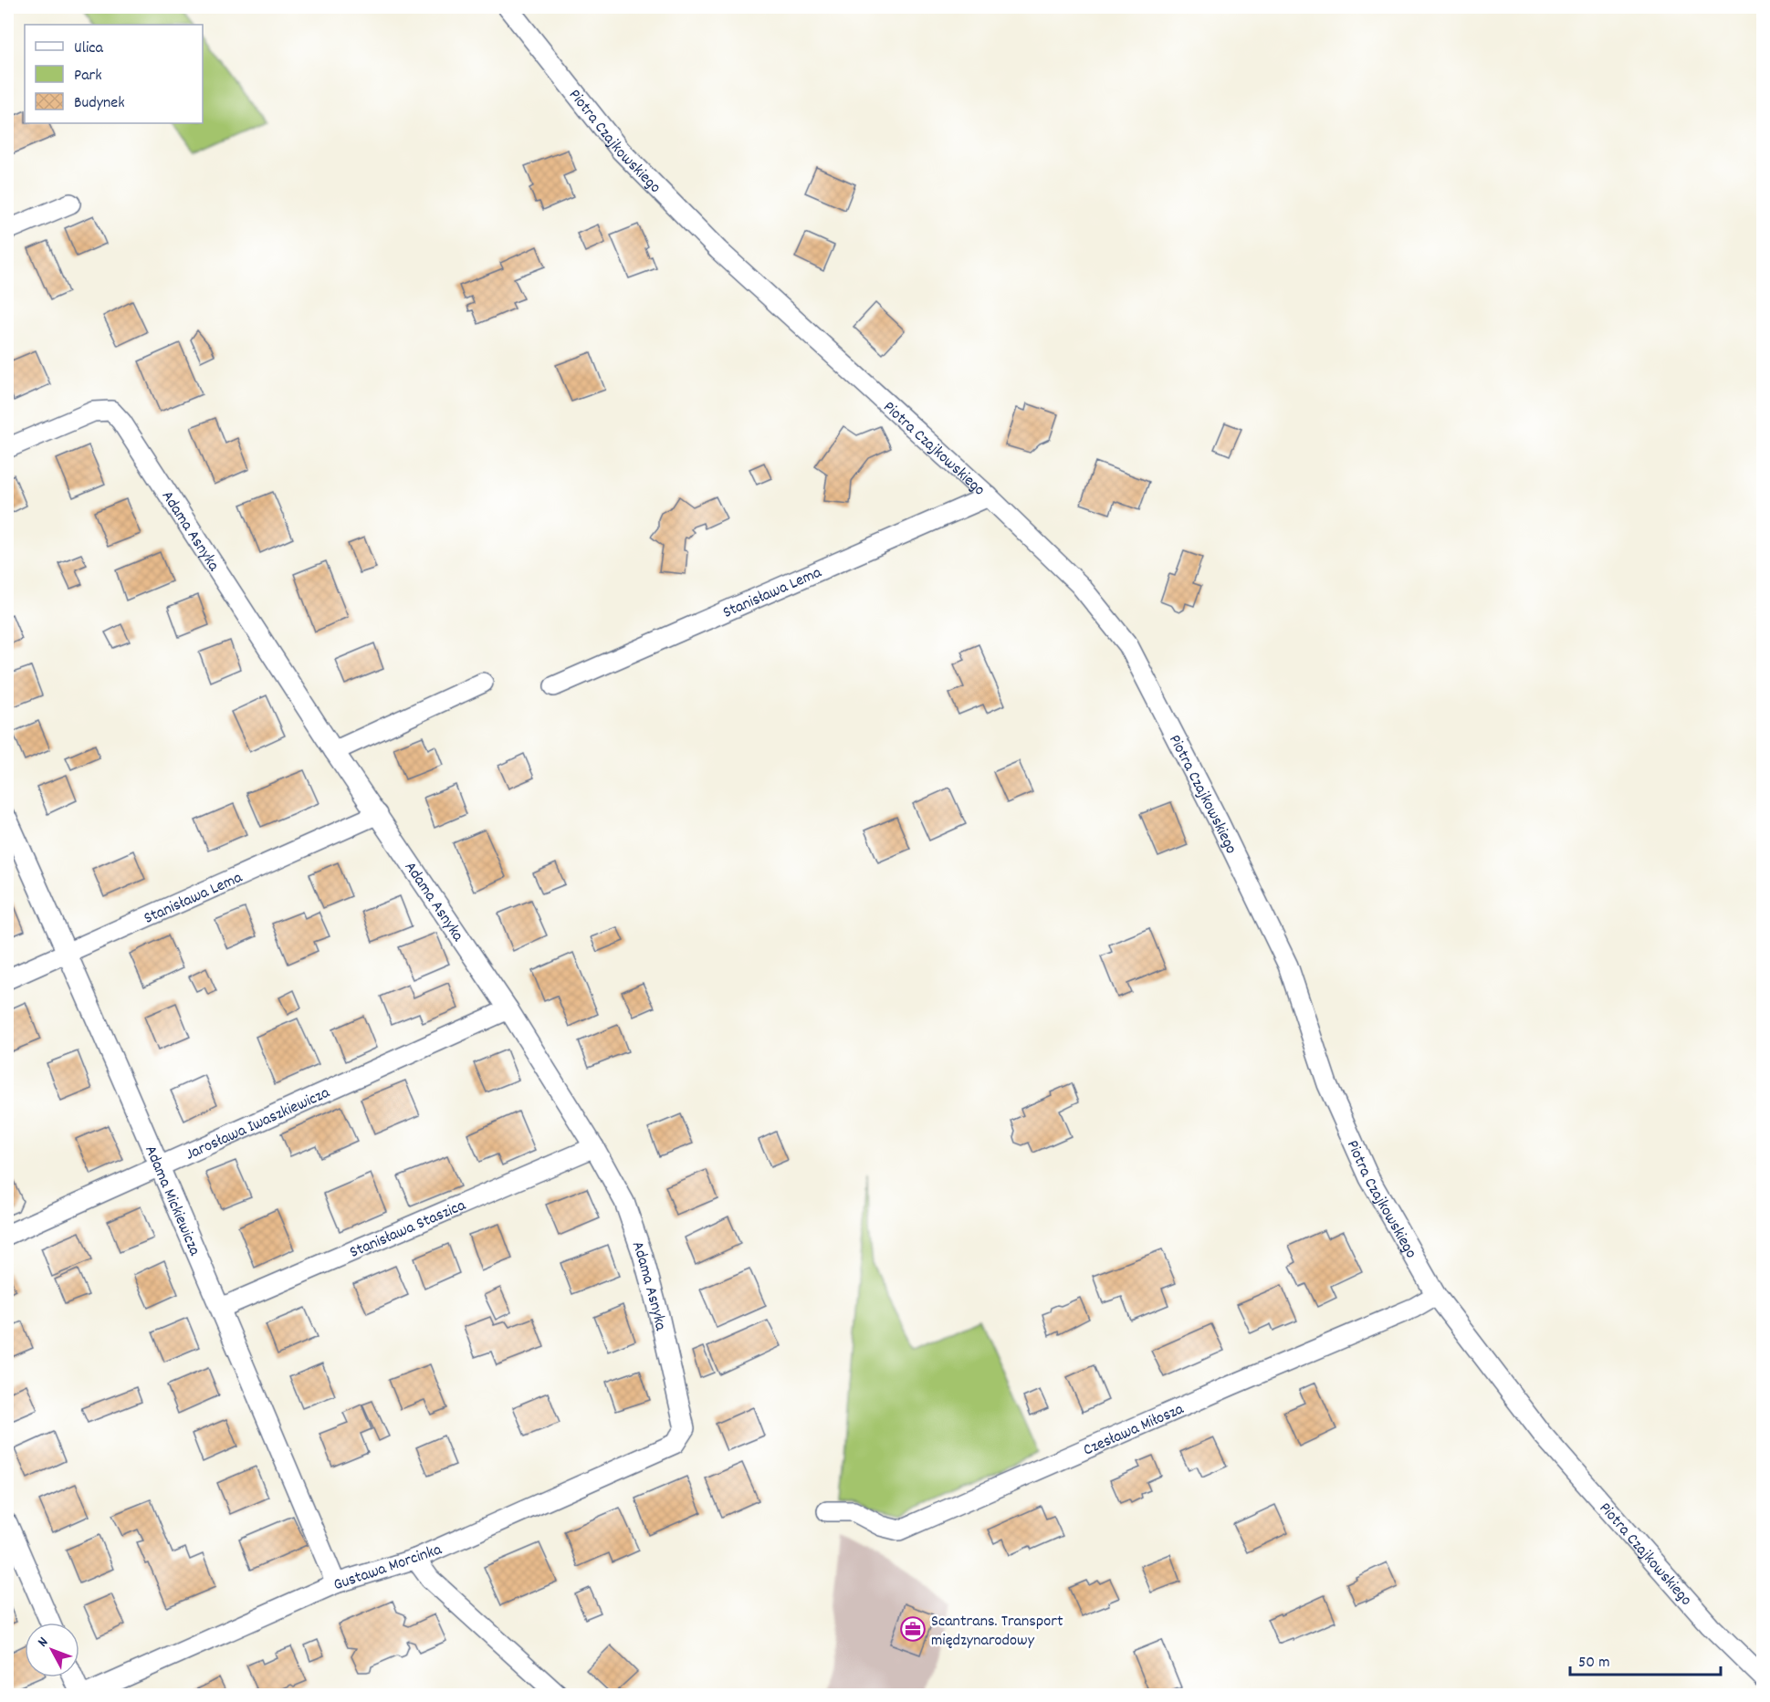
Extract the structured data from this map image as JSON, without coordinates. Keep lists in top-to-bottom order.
{
  "streets": {
    "street": [
      "Piotra Czajkowskiego",
      "Adama Asnyka",
      "Stanisława Lema",
      "Jarosława Iwaszkiewicza",
      "Adama Mickiewicza",
      "Stanisława Staszica",
      "Czesława Miłosza",
      "Gustawa Morcinka"
    ]
  },
  "crossings": [
    ["Piotra Czajkowskiego", "Stanisława Lema"],
    ["Piotra Czajkowskiego", "Czesława Miłosza"],
    ["Adama Asnyka", "Stanisława Lema"],
    ["Adama Asnyka", "Jarosława Iwaszkiewicza"],
    ["Adama Asnyka", "Stanisława Staszica"],
    ["Adama Asnyka", "Gustawa Morcinka"],
    ["Stanisława Lema", "Adama Mickiewicza"],
    ["Jarosława Iwaszkiewicza", "Adama Mickiewicza"],
    ["Adama Mickiewicza", "Stanisława Staszica"],
    ["Adama Mickiewicza", "Gustawa Morcinka"]
  ],
  "places": {
    "office": ["Scantrans. Transport międzynarodowy"]
  },
  "legend": ["Ulica", "Park", "Budynek"],
  "scale_bar": "50 m",
  "north": "top left"
}
